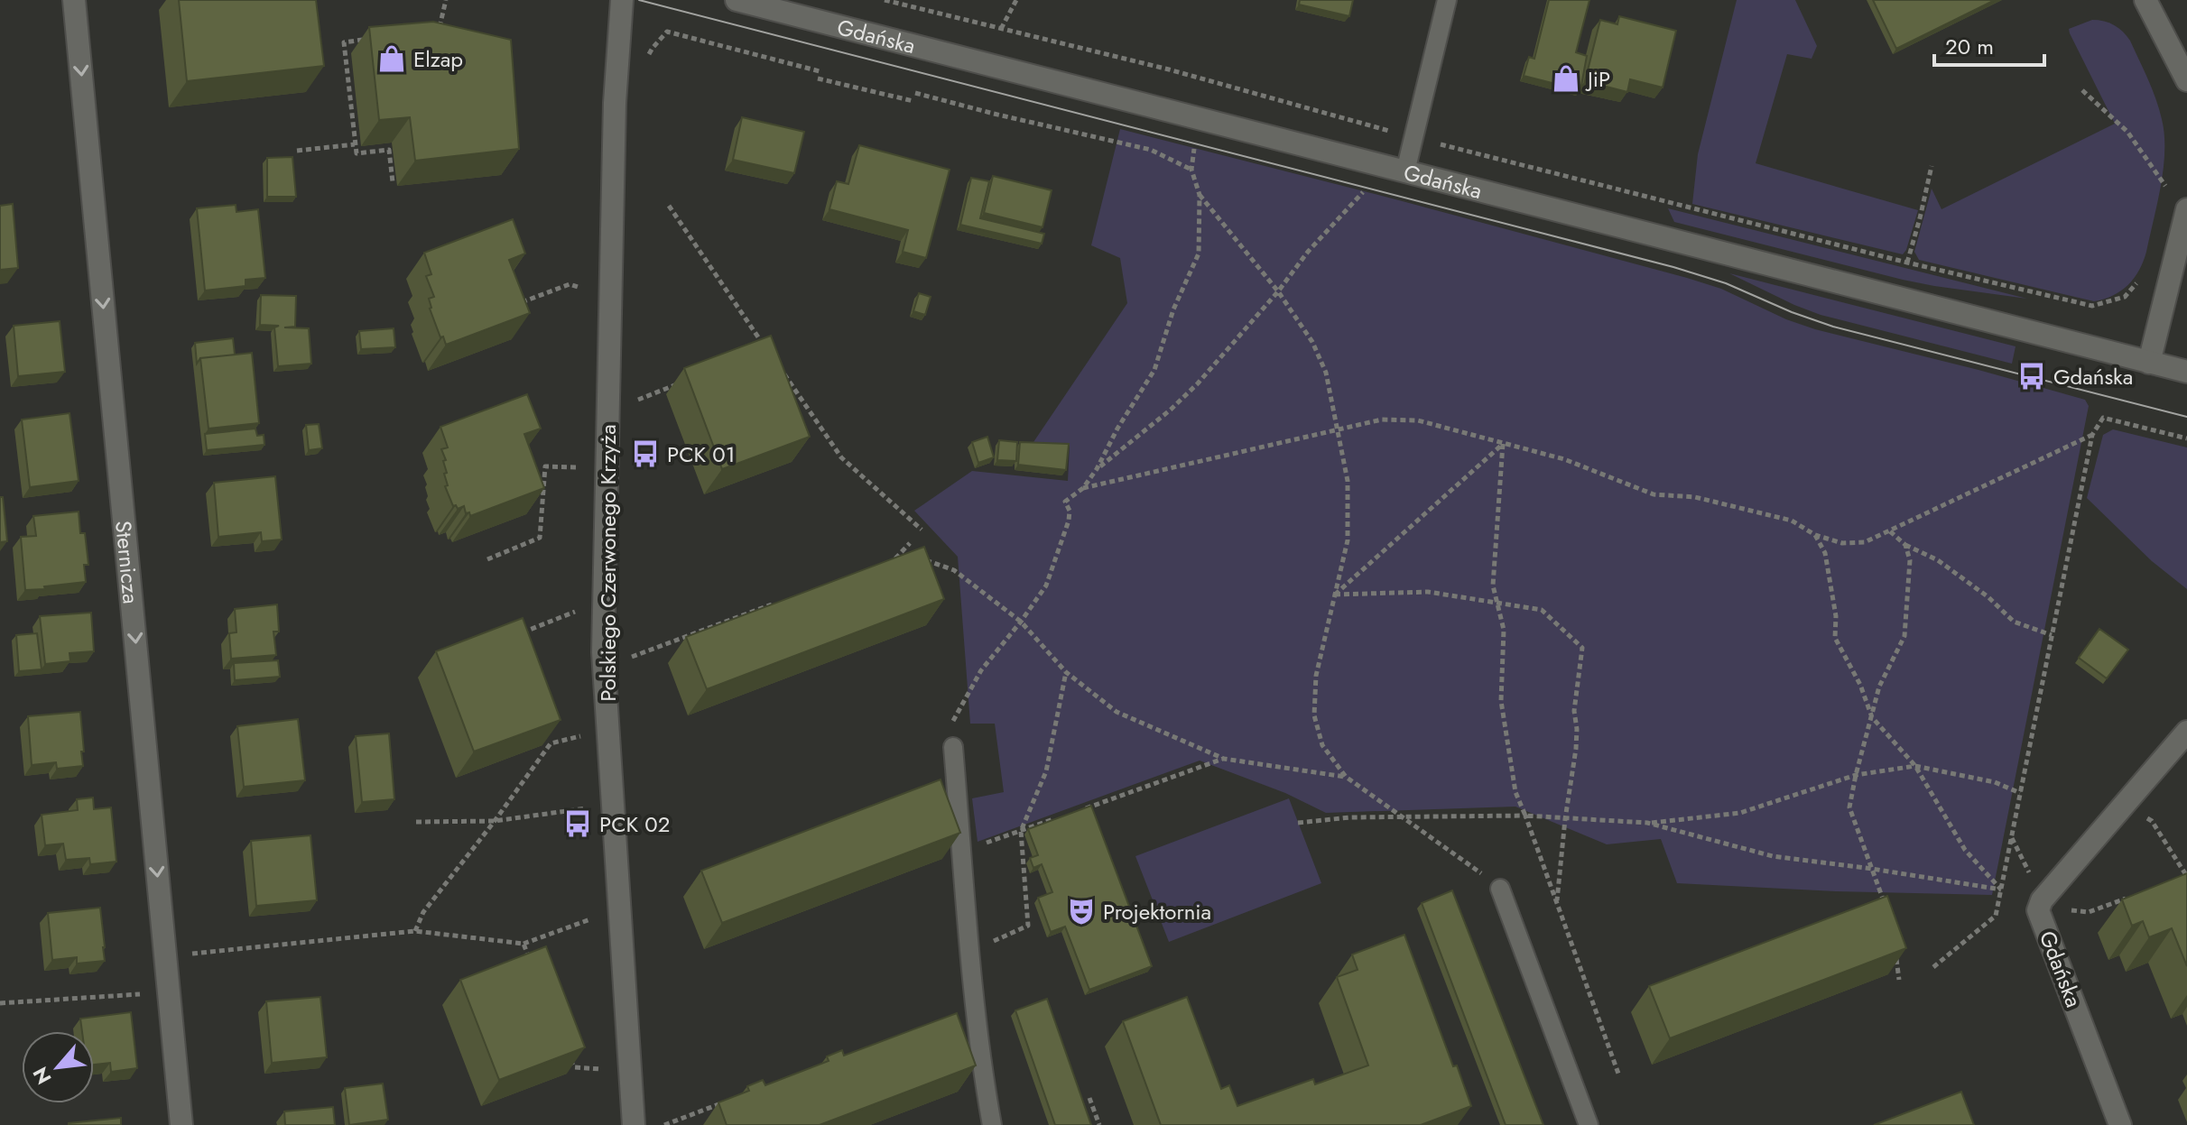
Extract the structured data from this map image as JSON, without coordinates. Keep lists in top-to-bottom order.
{
  "streets": {
    "street": ["Gdańska", "Sternicza", "Polskiego Czerwonego Krzyża"]
  },
  "one_way": ["Sternicza"],
  "places": {
    "shop": ["Elzap", "JiP"],
    "bus stop": ["Gdańska", "PCK 01", "PCK 02"],
    "theatre": ["Projektornia"]
  },
  "scale_bar": "20 m",
  "north": "bottom left"
}
